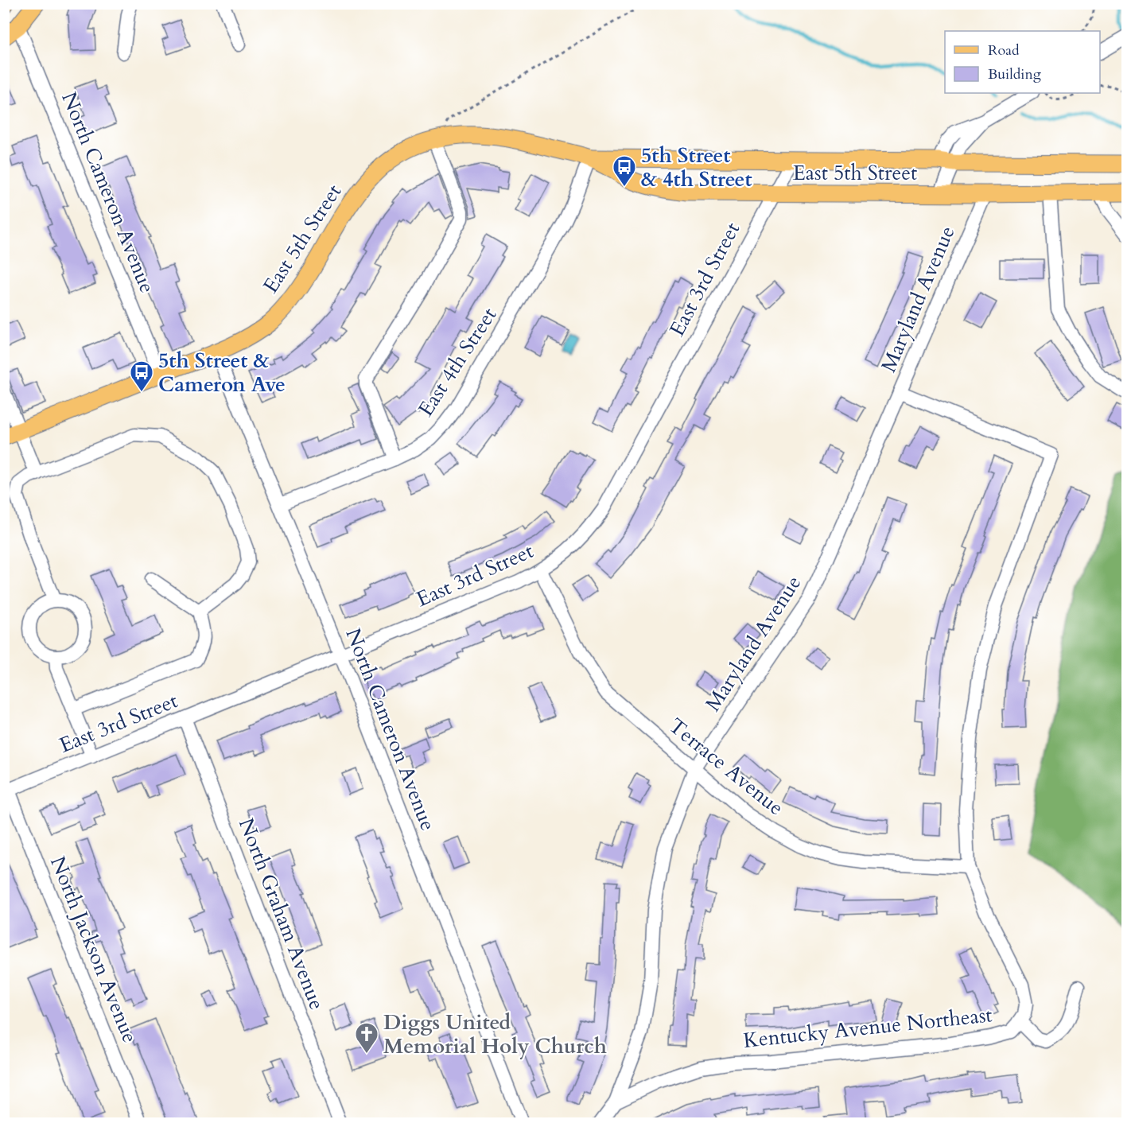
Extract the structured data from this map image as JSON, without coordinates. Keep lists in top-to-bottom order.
{
  "streets": {
    "main road": ["East 5th Street"],
    "street": [
      "North Cameron Avenue",
      "East 3rd Street",
      "Maryland Avenue",
      "East 4th Street",
      "Terrace Avenue",
      "North Graham Avenue",
      "North Jackson Avenue",
      "Kentucky Avenue Northeast"
    ]
  },
  "crossings": [
    ["East 5th Street", "North Cameron Avenue"],
    ["East 5th Street", "East 3rd Street"],
    ["East 5th Street", "Maryland Avenue"],
    ["East 5th Street", "East 4th Street"],
    ["North Cameron Avenue", "East 3rd Street"],
    ["North Cameron Avenue", "East 4th Street"],
    ["East 3rd Street", "Terrace Avenue"],
    ["East 3rd Street", "North Graham Avenue"],
    ["East 3rd Street", "North Jackson Avenue"],
    ["Maryland Avenue", "Terrace Avenue"],
    ["Maryland Avenue", "Kentucky Avenue Northeast"],
    ["Terrace Avenue", "Kentucky Avenue Northeast"]
  ],
  "places": {
    "bus stop": ["5th Street & 4th Street", "5th Street & Cameron Ave"],
    "church": ["Diggs United Memorial Holy Church"]
  },
  "legend": ["Road", "Building"]
}
